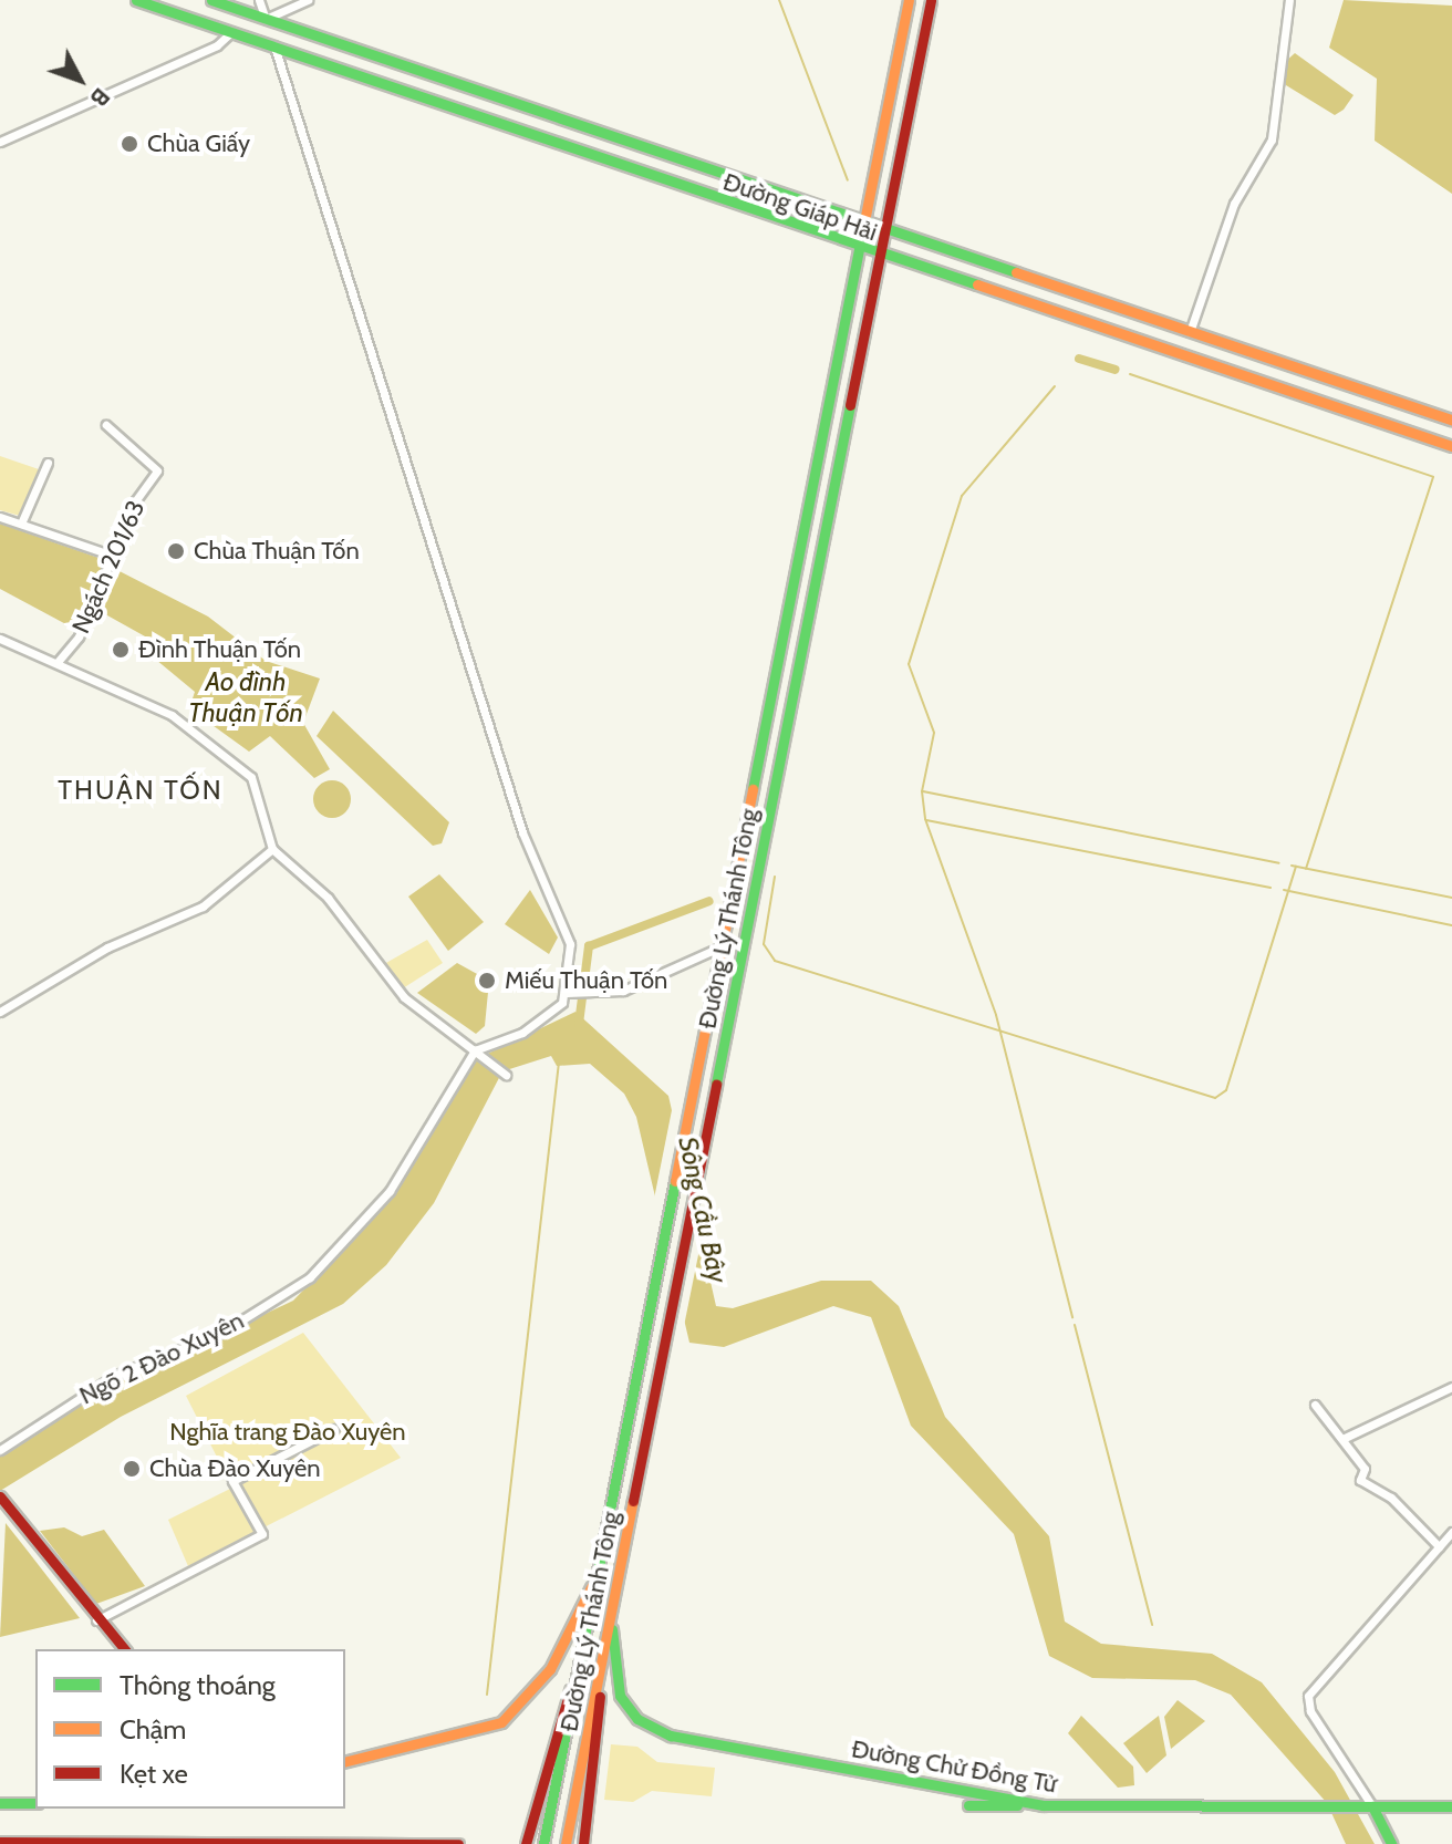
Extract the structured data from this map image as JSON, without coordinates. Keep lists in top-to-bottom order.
{
  "streets": {
    "main road": ["Đường Giáp Hải", "Đường Lý Thánh Tông", "Đường Chử Đồng Tử"],
    "street": ["Ngách 201/63", "Ngõ 2 Đào Xuyên"]
  },
  "crossings": [
    ["Đường Giáp Hải", "Đường Lý Thánh Tông"],
    ["Đường Lý Thánh Tông", "Đường Chử Đồng Tử"]
  ],
  "districts": ["THUẬN TỐN"],
  "water": ["Ao đình Thuận Tốn", "Sông Cầu Bây"],
  "parks": ["Nghĩa trang Đào Xuyên"],
  "places": [
    "Chùa Giấy",
    "Chùa Thuận Tốn",
    "Đình Thuận Tốn",
    "Miếu Thuận Tốn",
    "Chùa Đào Xuyên"
  ],
  "legend": ["Thông thoáng", "Chậm", "Kẹt xe"],
  "north": "bottom right"
}
